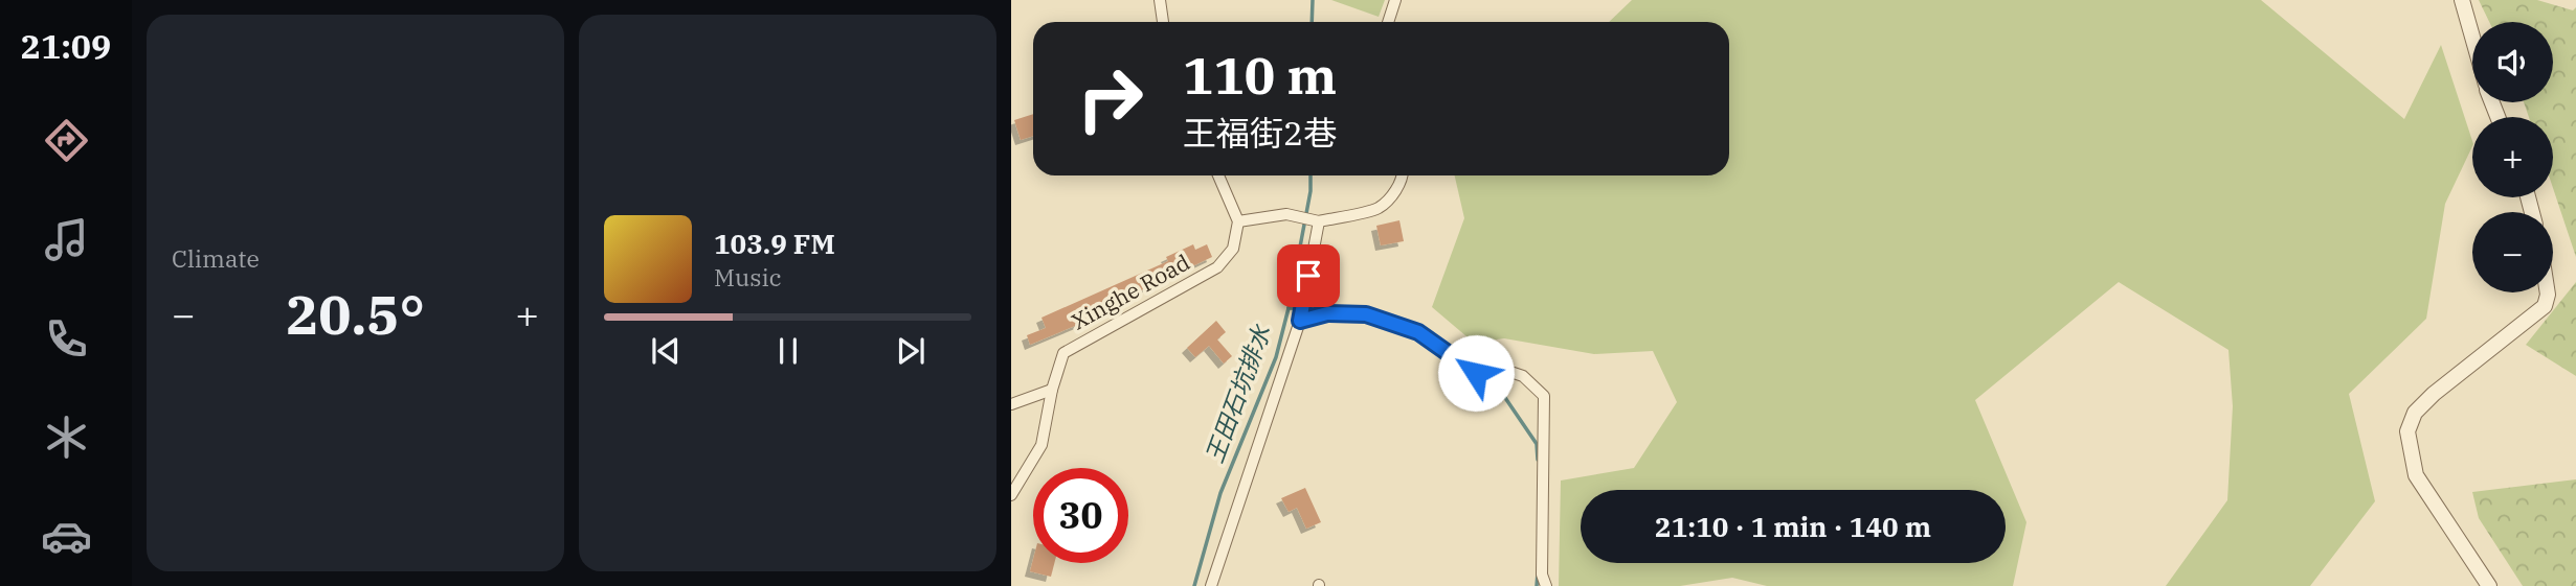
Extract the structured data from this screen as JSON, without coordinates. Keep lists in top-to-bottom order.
{
  "streets": {
    "street": ["Xinghe Road"]
  },
  "water": ["王田石坑排水"],
  "page": {
    "tabs": "21:09",
    "tile": "Climate",
    "map_buttons": ["+", "−"],
    "turn": ["110 m", "王福街2巷"],
    "song": ["103.9 FM", "Music"],
    "heat": ["−", "20.5°", "+"],
    "limit": "30",
    "trip": "21:10 · 1 min · 140 m"
  }
}
